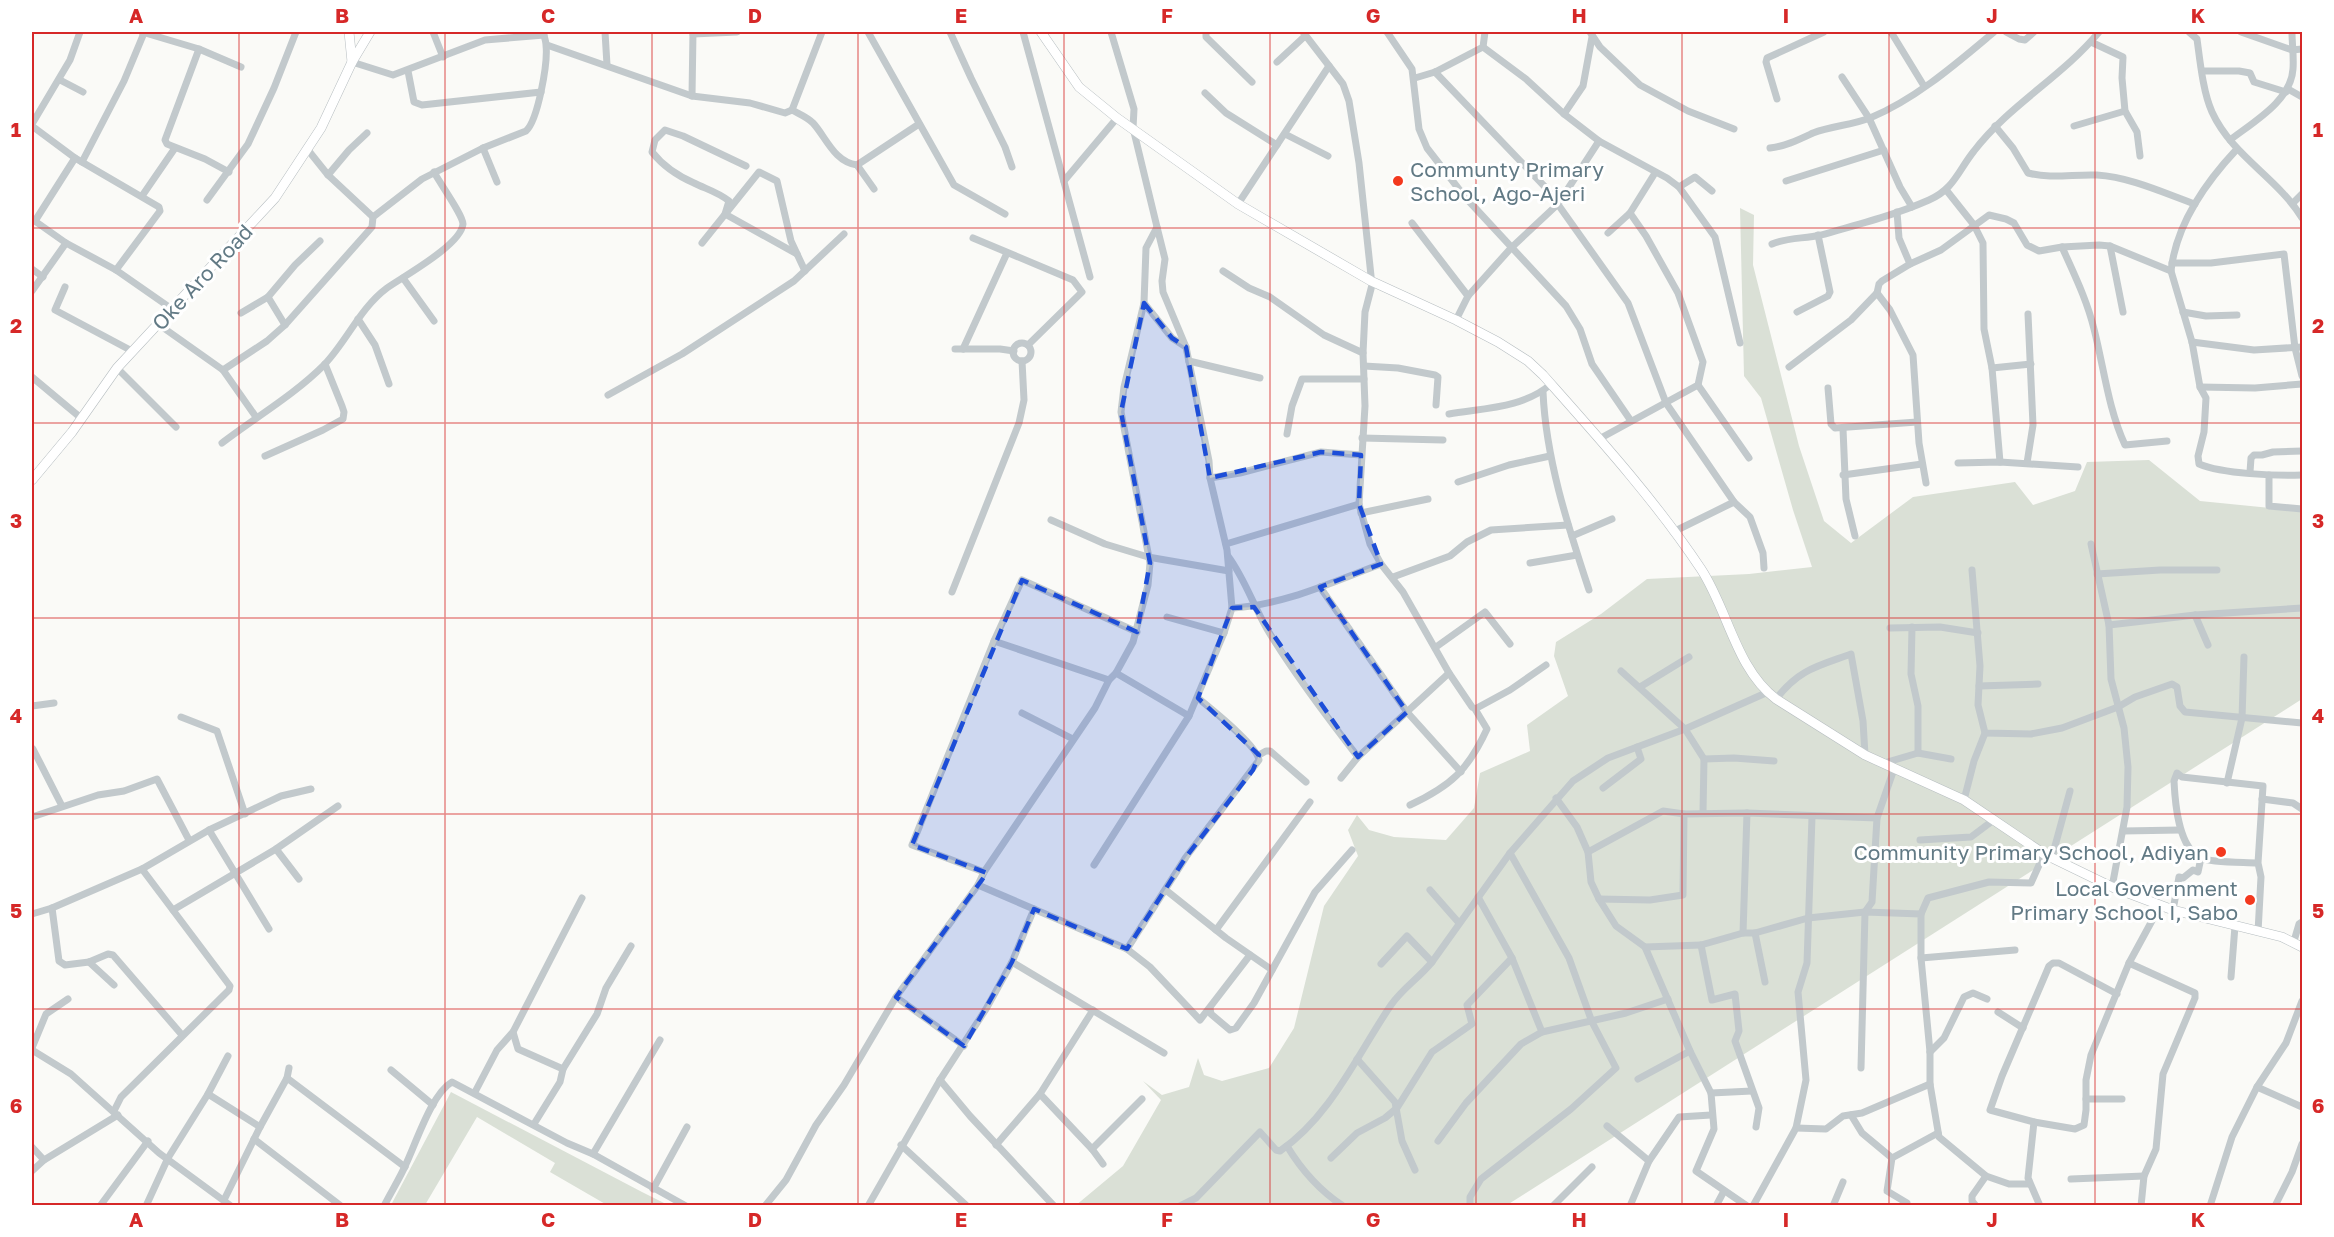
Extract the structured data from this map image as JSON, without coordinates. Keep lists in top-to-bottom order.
{
  "streets": {
    "main road": ["Oke Aro Road"]
  },
  "places": ["Communty Primary School, Ago-Ajeri", "Community Primary School, Adiyan", "Local Government Primary School I, Sabo"],
  "grid": {
    "columns": [
      "A",
      "B",
      "C",
      "D",
      "E",
      "F",
      "G",
      "H",
      "I",
      "J",
      "K"
    ],
    "rows": [
      "1",
      "2",
      "3",
      "4",
      "5",
      "6"
    ]
  }
}
